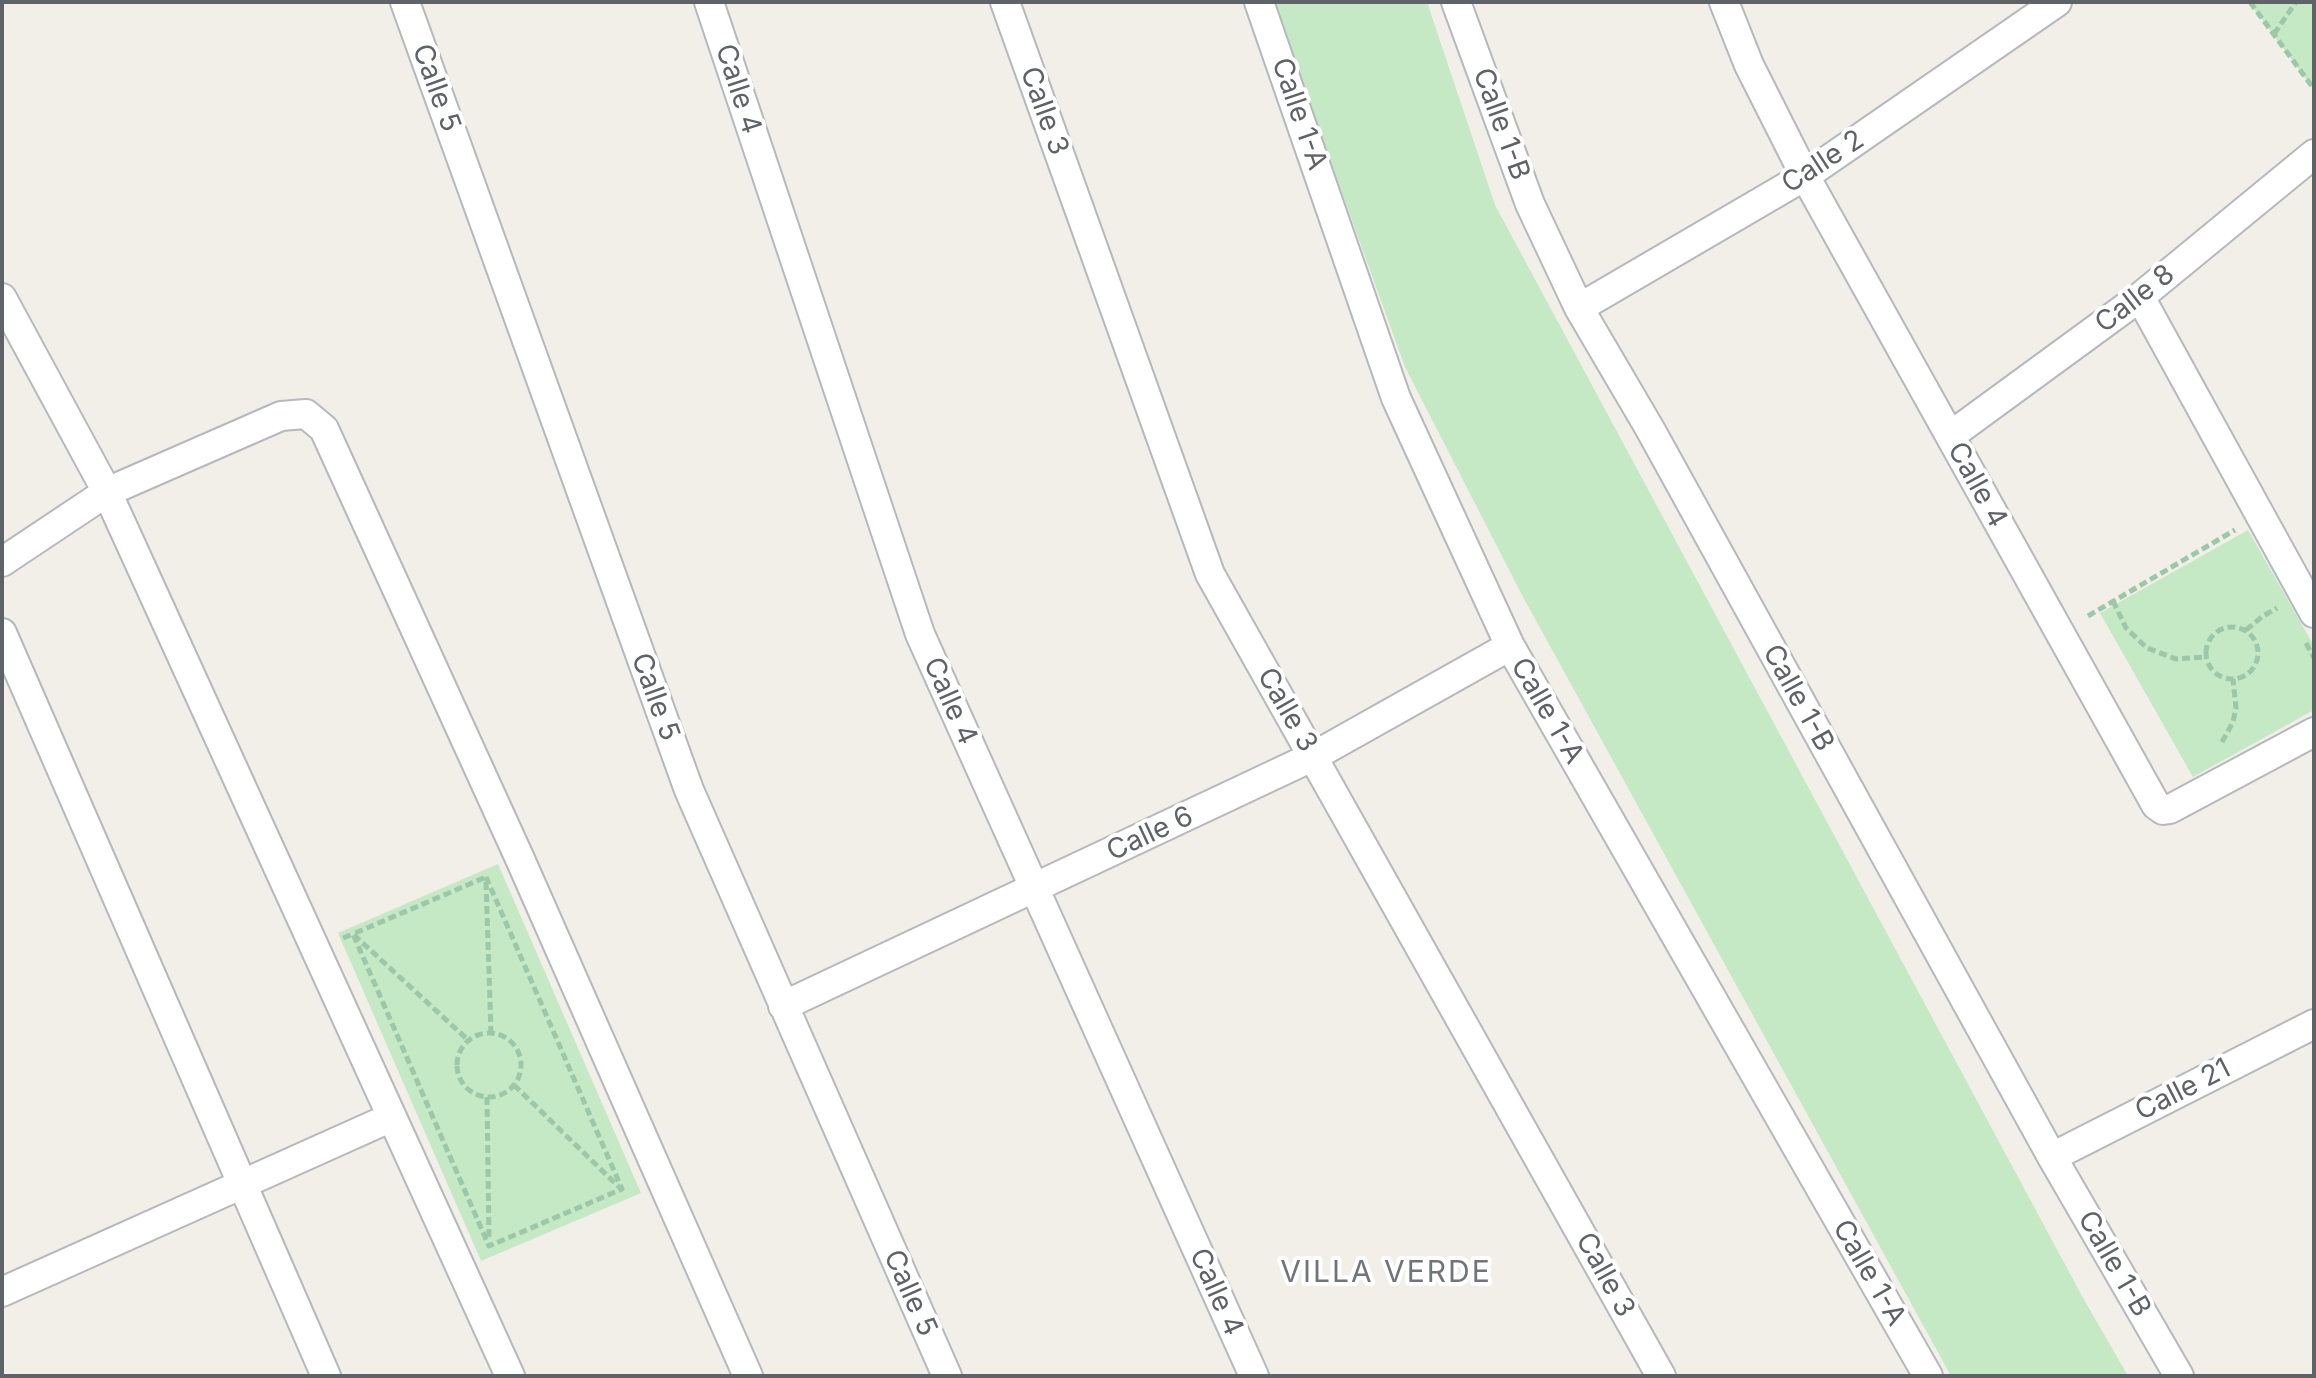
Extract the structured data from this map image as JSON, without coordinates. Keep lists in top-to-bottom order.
{
  "streets": {
    "street": [
      "Calle 5",
      "Calle 4",
      "Calle 3",
      "Calle 1-A",
      "Calle 1-B",
      "Calle 2",
      "Calle 8",
      "Calle 6",
      "Calle 21"
    ]
  },
  "crossings": [
    ["Calle 5", "Calle 6"],
    ["Calle 4", "Calle 2"],
    ["Calle 4", "Calle 8"],
    ["Calle 4", "Calle 6"],
    ["Calle 3", "Calle 6"],
    ["Calle 1-A", "Calle 6"],
    ["Calle 1-B", "Calle 2"],
    ["Calle 1-B", "Calle 21"]
  ],
  "districts": ["VILLA VERDE"]
}
